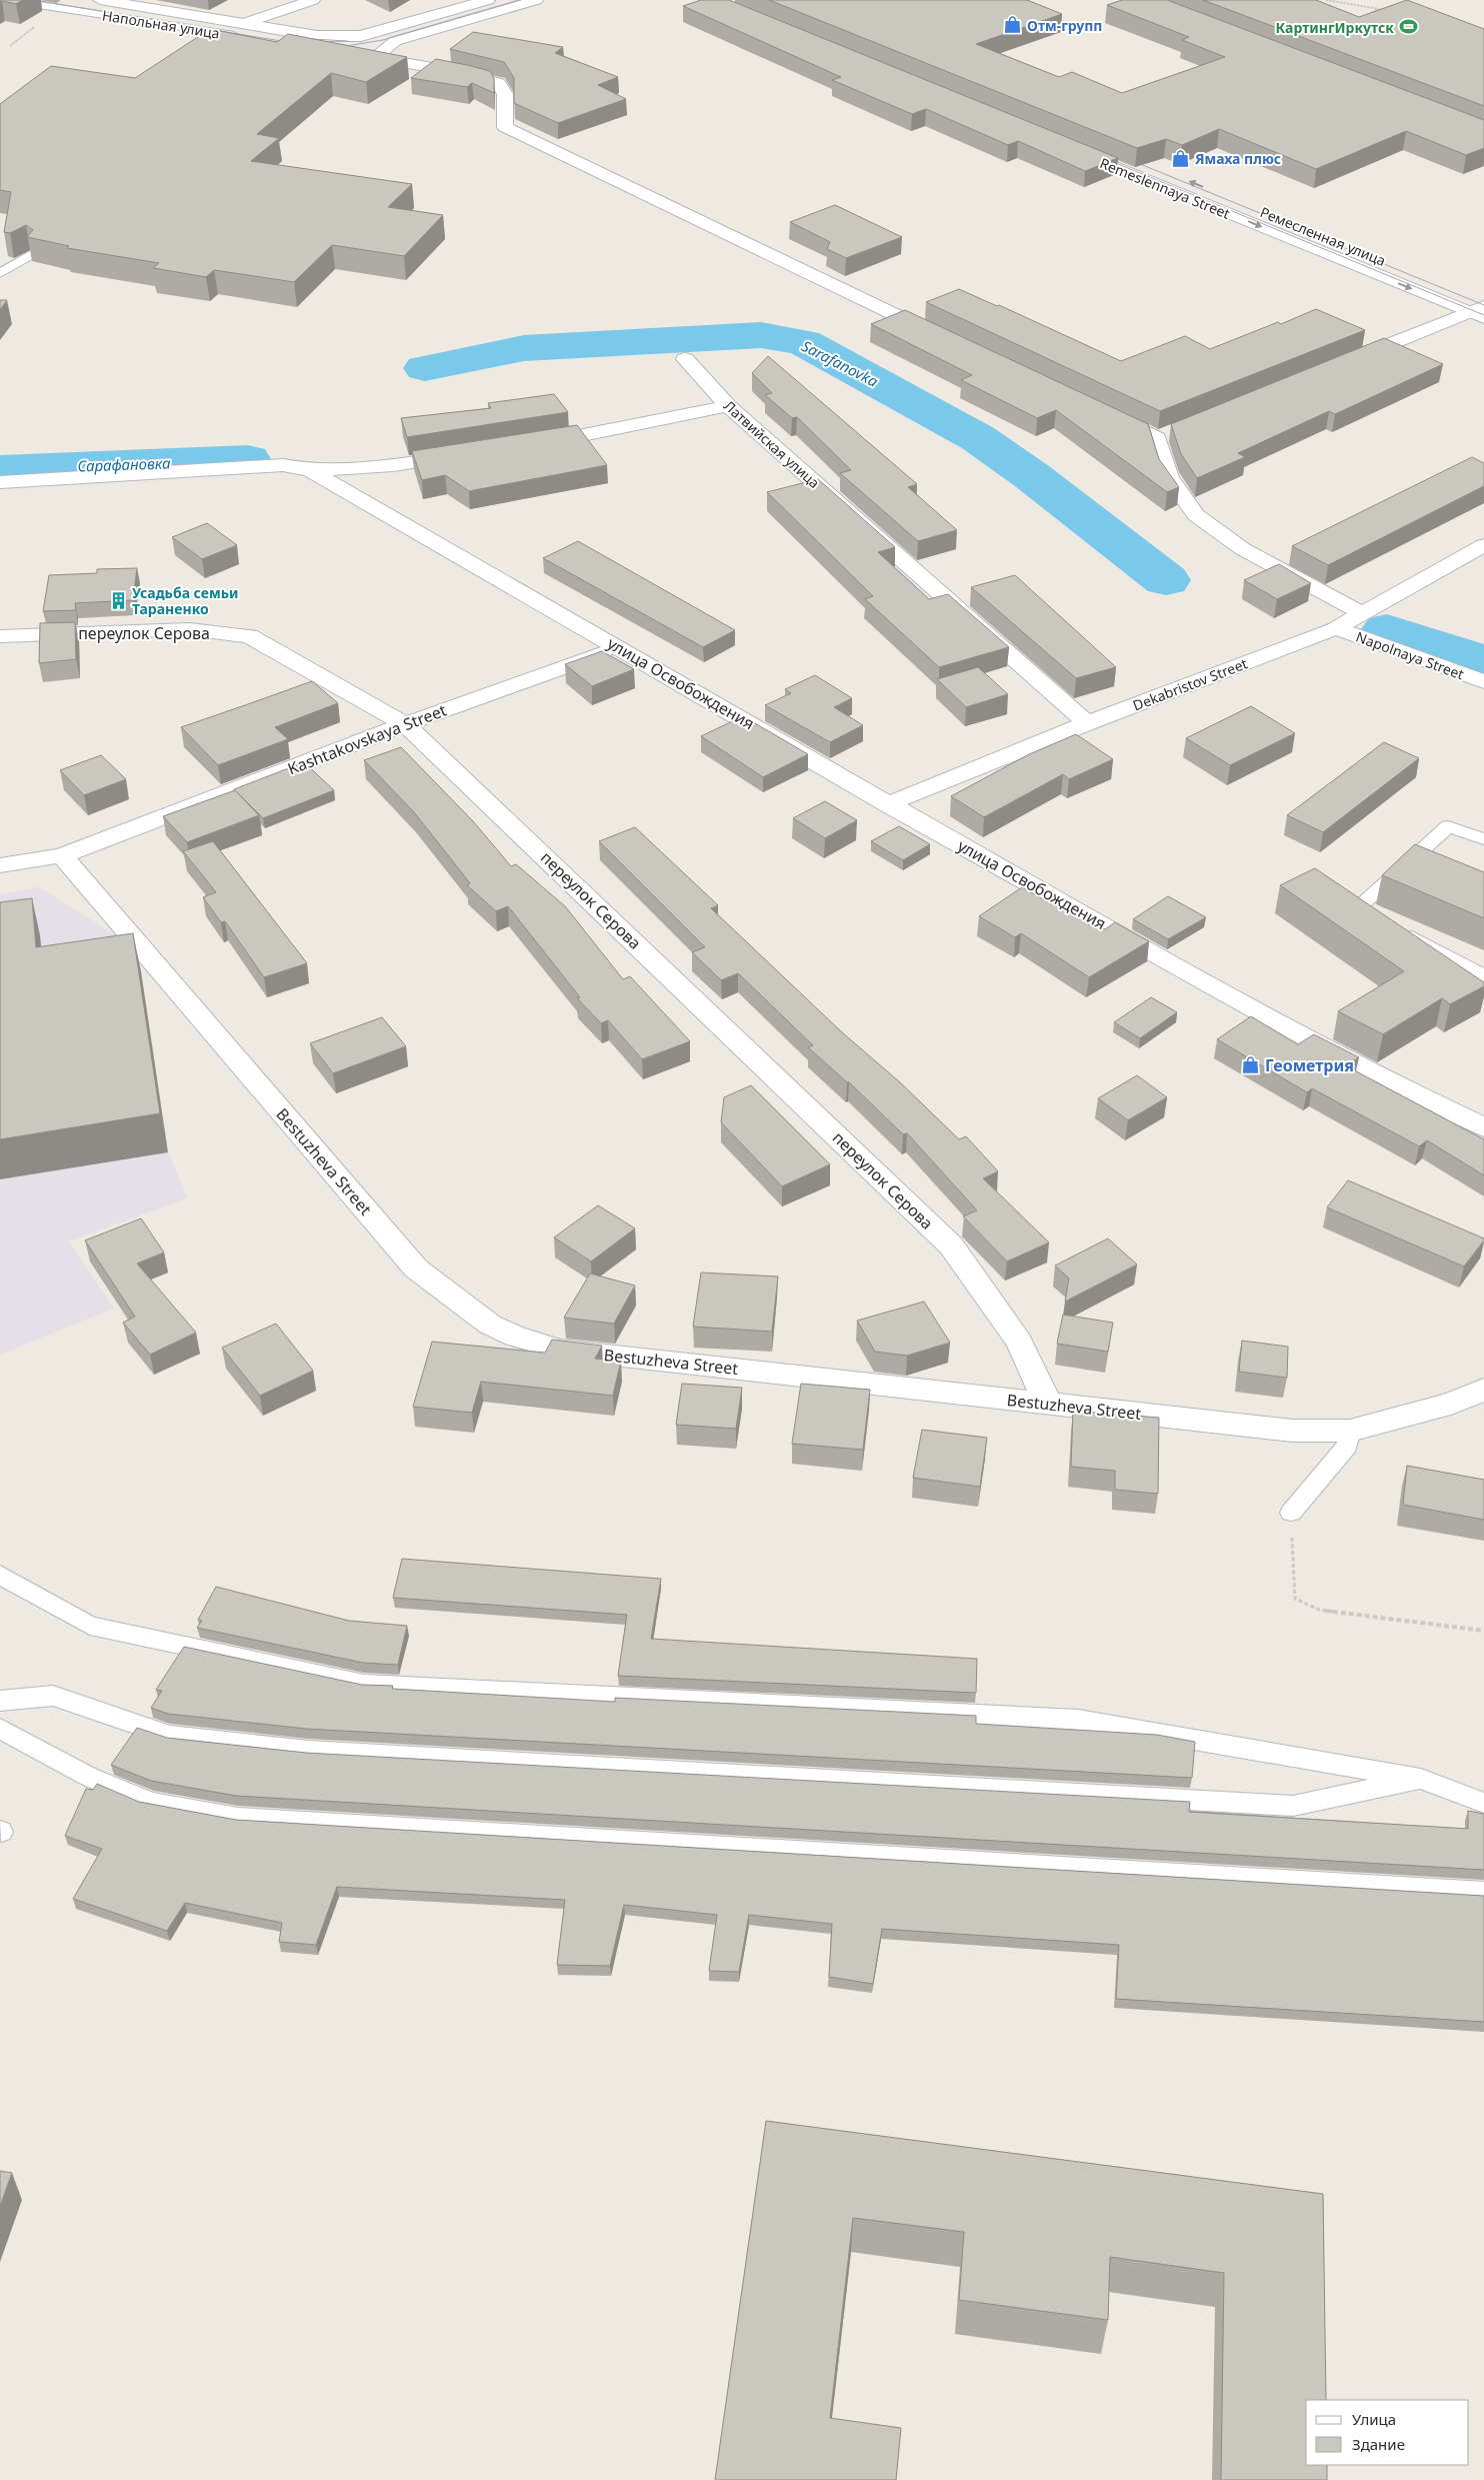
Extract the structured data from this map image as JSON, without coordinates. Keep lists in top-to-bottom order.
{
  "streets": {
    "street": [
      "Напольная улица",
      "Remeslennaya Street",
      "Ремесленная улица",
      "Латвийская улица",
      "переулок Серова",
      "Napolnaya Street",
      "улица Освобождения",
      "Dekabristov Street",
      "Kashtakovskaya Street",
      "Bestuzheva Street"
    ]
  },
  "crossings": [
    ["Remeslennaya Street", "Ремесленная улица"],
    ["Латвийская улица", "Dekabristov Street"],
    ["переулок Серова", "Kashtakovskaya Street"],
    ["переулок Серова", "Bestuzheva Street"],
    ["Napolnaya Street", "Dekabristov Street"],
    ["улица Освобождения", "Dekabristov Street"],
    ["улица Освобождения", "Kashtakovskaya Street"],
    ["Kashtakovskaya Street", "Bestuzheva Street"]
  ],
  "one_way": ["Remeslennaya Street", "Ремесленная улица"],
  "water": ["Sarafanovka", "Сарафановка"],
  "places": {
    "shop": ["Отм-групп", "Ямаха плюс", "Геометрия"],
    "sports": ["КартингИркутск"],
    "building": ["Усадьба семьи Тараненко"]
  },
  "legend": ["Улица", "Здание"]
}
